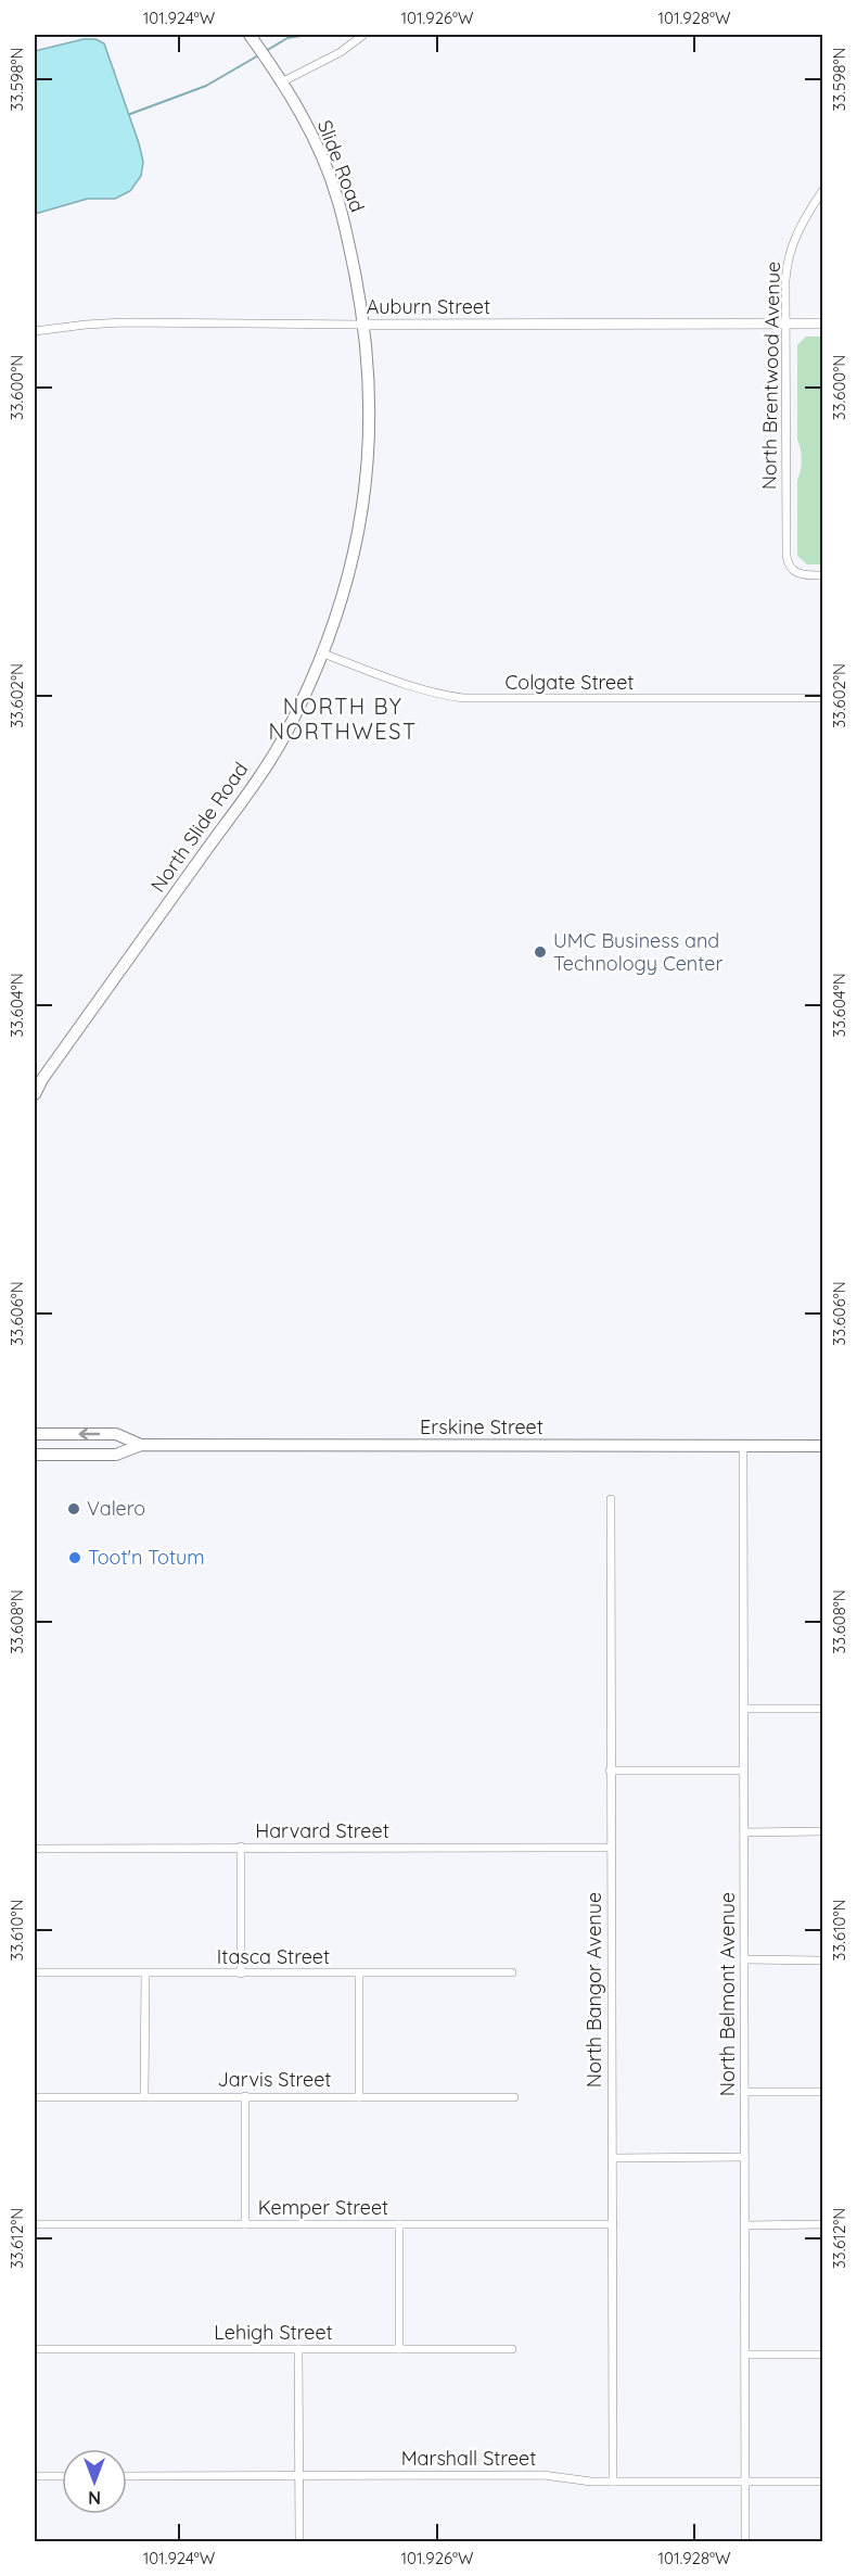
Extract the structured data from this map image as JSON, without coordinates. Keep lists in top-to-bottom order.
{
  "streets": {
    "main road": ["Slide Road", "North Slide Road", "Erskine Street"],
    "street": [
      "Auburn Street",
      "North Brentwood Avenue",
      "Colgate Street",
      "Harvard Street",
      "Itasca Street",
      "North Bangor Avenue",
      "North Belmont Avenue",
      "Jarvis Street",
      "Kemper Street",
      "Lehigh Street",
      "Marshall Street"
    ]
  },
  "crossings": [
    ["Slide Road", "Auburn Street"],
    ["Slide Road", "North Slide Road"],
    ["Auburn Street", "North Brentwood Avenue"],
    ["Auburn Street", "North Slide Road"],
    ["Colgate Street", "North Slide Road"],
    ["Erskine Street", "North Belmont Avenue"],
    ["Harvard Street", "North Bangor Avenue"],
    ["North Bangor Avenue", "Kemper Street"],
    ["North Bangor Avenue", "Marshall Street"],
    ["North Belmont Avenue", "Marshall Street"]
  ],
  "districts": ["NORTH BY NORTHWEST"],
  "places": ["UMC Business and Technology Center", "Valero", "Toot'n Totum"],
  "north": "bottom",
  "coordinates": [
    "101.924°W",
    "101.926°W",
    "101.928°W",
    "33.598°N",
    "33.600°N",
    "33.602°N",
    "33.604°N",
    "33.606°N",
    "33.608°N",
    "33.610°N",
    "33.612°N"
  ]
}
